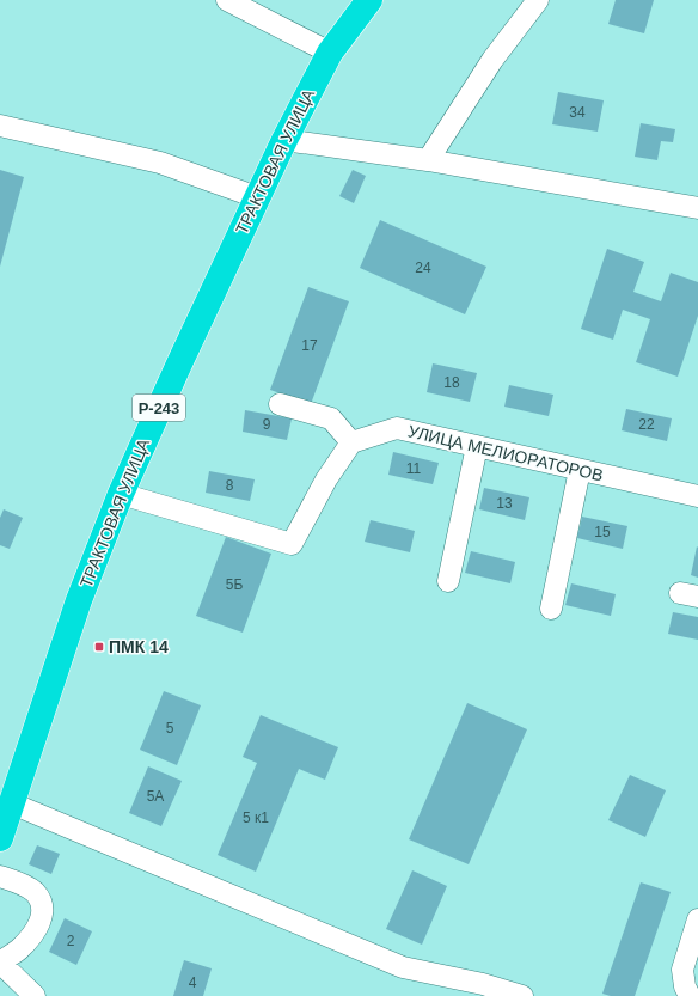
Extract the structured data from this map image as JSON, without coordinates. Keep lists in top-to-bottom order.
{
  "streets": {
    "highway": ["ТРАКТОВАЯ УЛИЦА", "Р-243"],
    "street": ["УЛИЦА МЕЛИОРАТОРОВ"]
  },
  "places": {
    "transit": ["ПМК 14"]
  },
  "house_numbers": [
    "34",
    "24",
    "17",
    "18",
    "9",
    "22",
    "11",
    "8",
    "13",
    "15",
    "5Б",
    "5",
    "5А",
    "5 к1",
    "2",
    "4"
  ]
}
